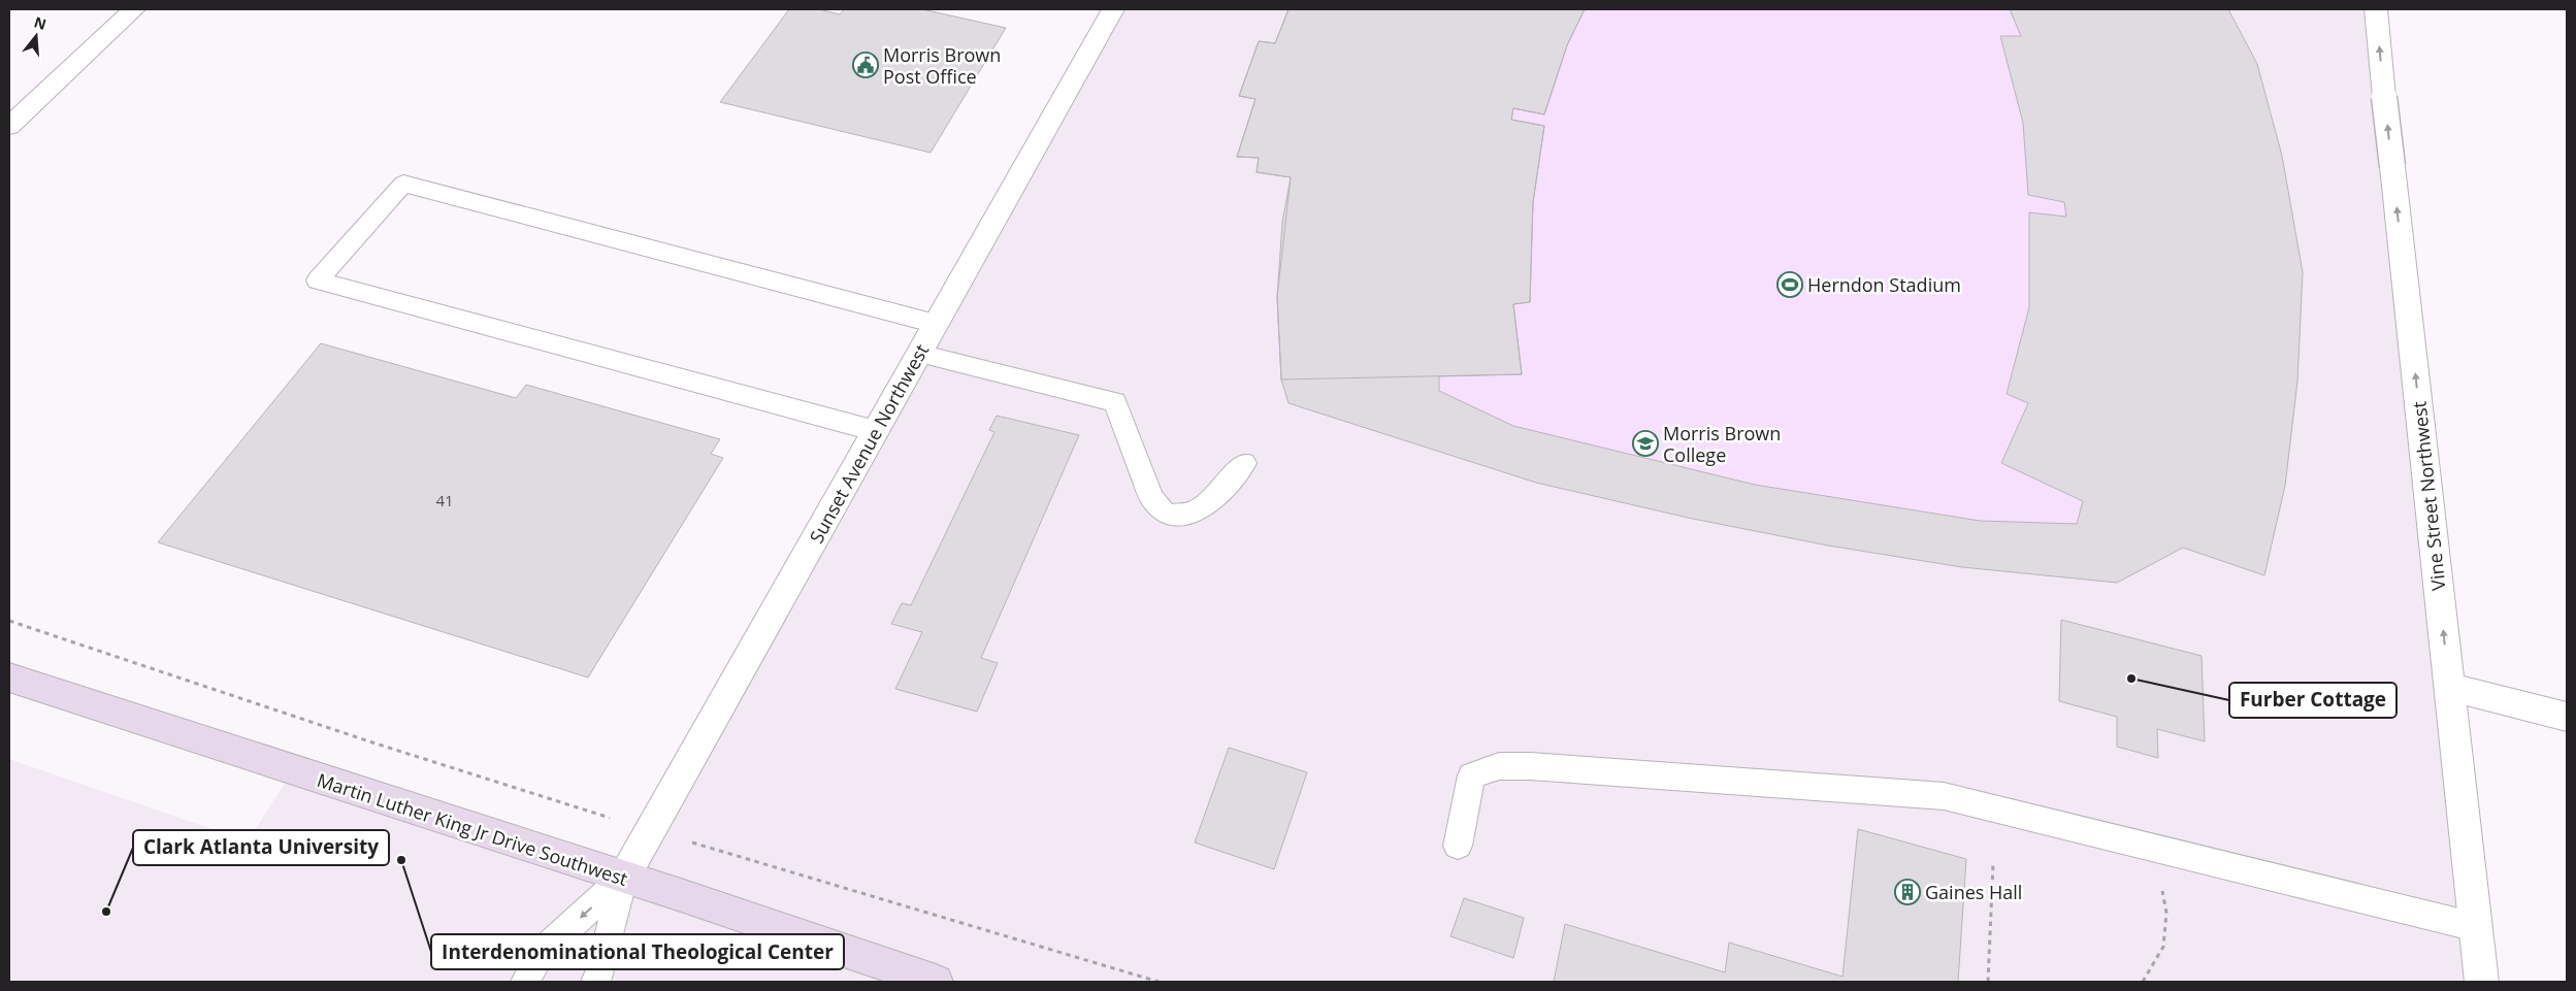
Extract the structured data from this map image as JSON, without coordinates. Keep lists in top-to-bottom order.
{
  "streets": {
    "main road": ["Martin Luther King Jr Drive Southwest"],
    "street": ["Sunset Avenue Northwest", "Vine Street Northwest"]
  },
  "crossings": [
    ["Sunset Avenue Northwest", "Martin Luther King Jr Drive Southwest"]
  ],
  "one_way": ["Vine Street Northwest"],
  "places": {
    "public building": ["Morris Brown Post Office"],
    "sports": ["Herndon Stadium"],
    "school or university": ["Morris Brown College"],
    "other": ["Furber Cottage", "Interdenominational Theological Center", "Clark Atlanta University"],
    "building": ["Gaines Hall"]
  },
  "house_numbers": ["41"],
  "north": "top"
}
